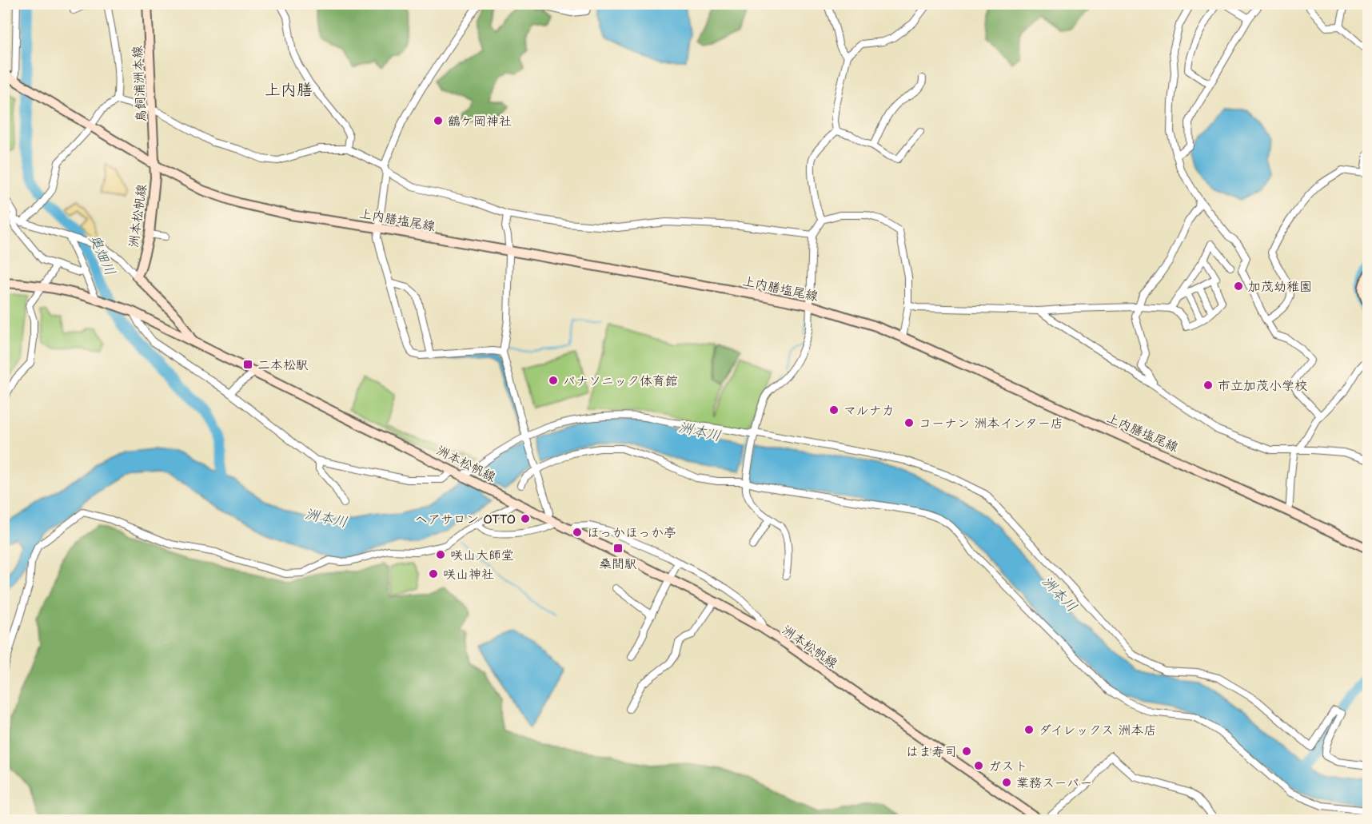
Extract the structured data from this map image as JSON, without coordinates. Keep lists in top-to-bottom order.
{
  "streets": {
    "main road": ["鳥飼浦洲本線", "洲本松帆線", "上内膳塩尾線"]
  },
  "crossings": [
    ["鳥飼浦洲本線", "洲本松帆線"],
    ["鳥飼浦洲本線", "上内膳塩尾線"],
    ["洲本松帆線", "上内膳塩尾線"]
  ],
  "districts": ["上内膳"],
  "water": ["奥畑川", "洲本川"],
  "places": {
    "other": [
      "鶴ケ岡神社",
      "加茂幼稚園",
      "パナソニック体育館",
      "市立加茂小学校",
      "マルナカ",
      "コーナン 洲本インター店",
      "ヘアサロン OTTO",
      "ほっかほっか亭",
      "咲山大師堂",
      "咲山神社",
      "ダイレックス 洲本店",
      "はま寿司",
      "ガスト",
      "業務スーパー"
    ],
    "transit": ["二本松駅", "桑間駅"]
  }
}
